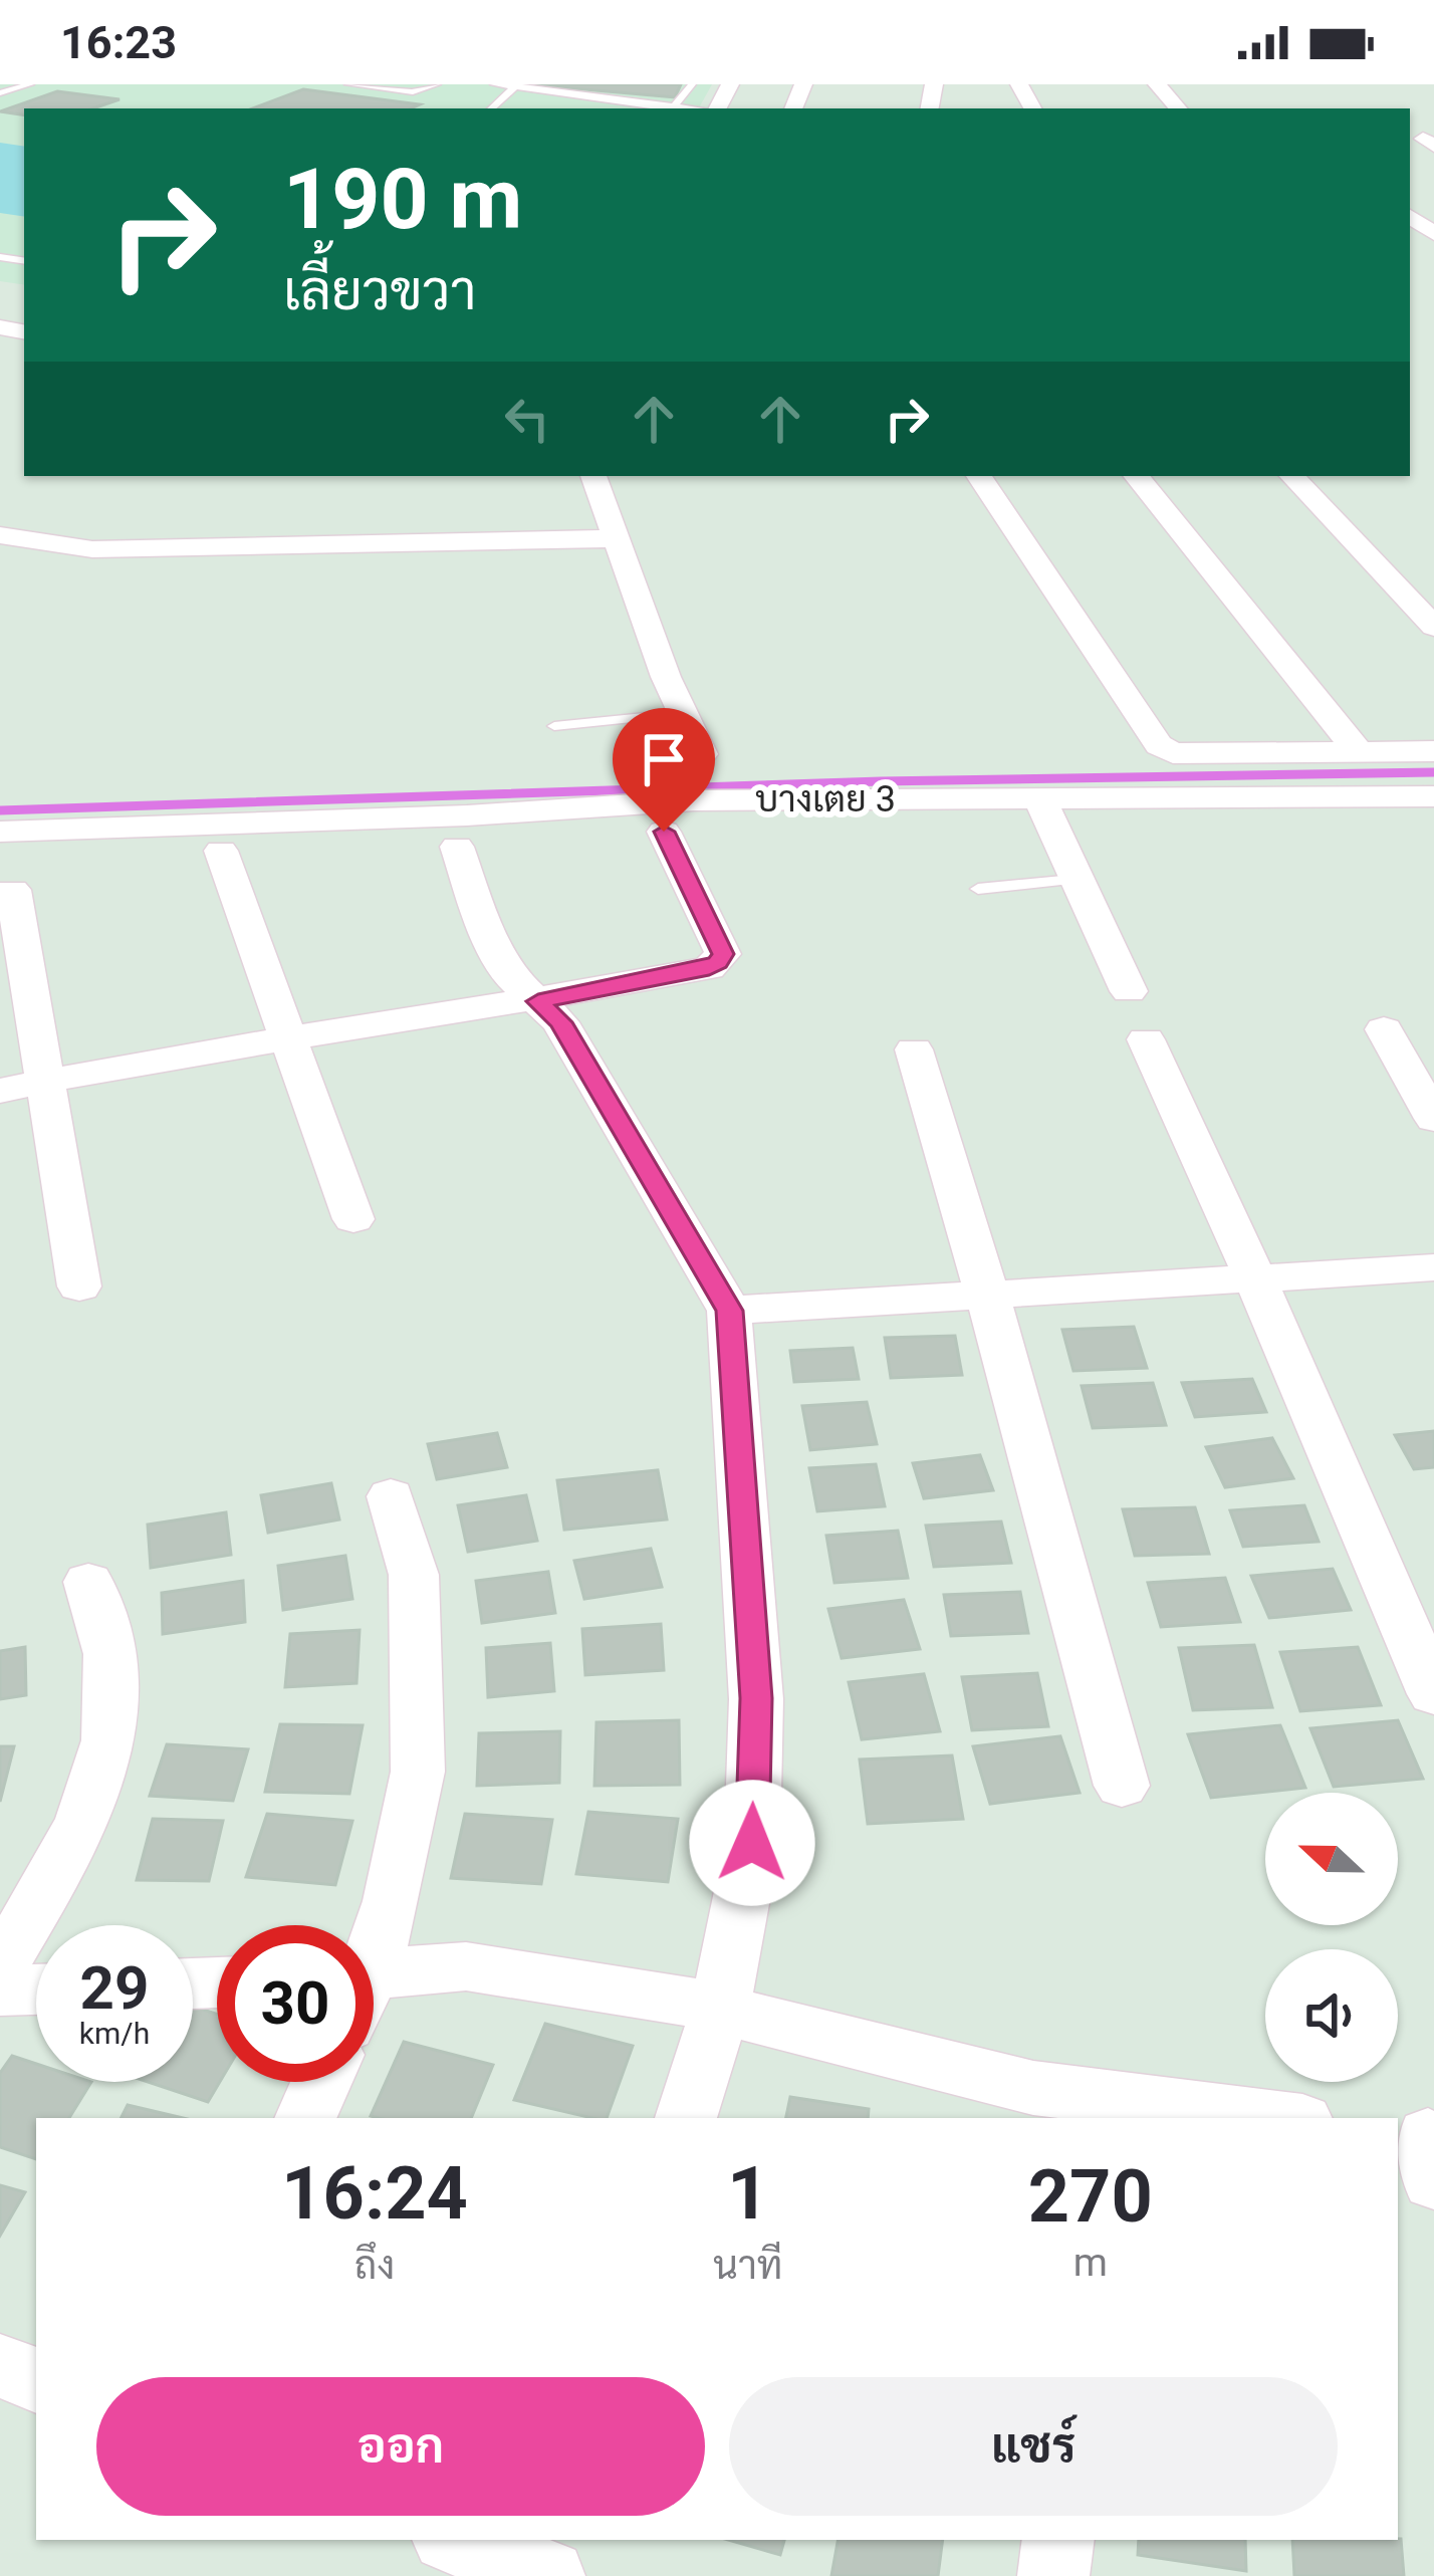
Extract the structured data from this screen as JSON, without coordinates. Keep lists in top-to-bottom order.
{
  "streets": {
    "street": ["บางเตย 3"]
  },
  "north": "left",
  "page": {
    "status": "16:23",
    "turn": ["190 m", "เลี้ยวขวา"],
    "speed": "29 km/h",
    "limit": "30",
    "eta": [
      "16:24",
      "ถึง",
      "1",
      "นาที",
      "270",
      "m"
    ],
    "buttons": ["ออก", "แชร์"]
  }
}
